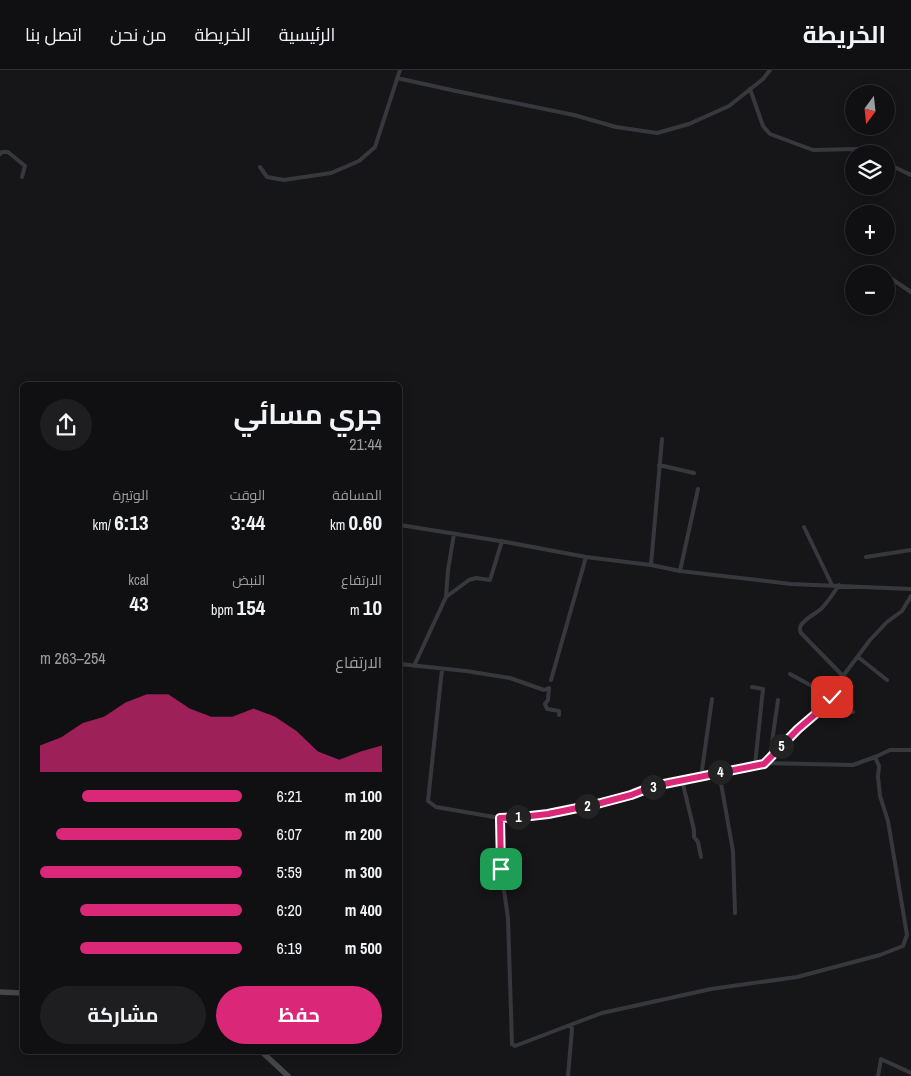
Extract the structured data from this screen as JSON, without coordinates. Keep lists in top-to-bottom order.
{
  "north": "bottom",
  "page": {
    "header": "الخريطة",
    "nav": [
      "الرئيسية",
      "الخريطة",
      "من نحن",
      "اتصل بنا"
    ],
    "map_buttons": ["+", "−"],
    "heading": ["جري مسائي", "21:44"],
    "stats": [
      ["المسافة", "0.60 km"],
      ["الوقت", "3:44"],
      ["الوتيرة", "6:13 /km"],
      ["الارتفاع", "10 m"],
      ["النبض", "154 bpm"],
      ["kcal", "43"]
    ],
    "chart": ["الارتفاع", "254–263 m"],
    "pins": [
      "5",
      "4",
      "3",
      "2",
      "1"
    ],
    "list": [
      {
        "name": "100 m",
        "note": "6:21"
      },
      {
        "name": "200 m",
        "note": "6:07"
      },
      {
        "name": "300 m",
        "note": "5:59"
      },
      {
        "name": "400 m",
        "note": "6:20"
      },
      {
        "name": "500 m",
        "note": "6:19"
      }
    ],
    "buttons": ["حفظ", "مشاركة"]
  }
}
